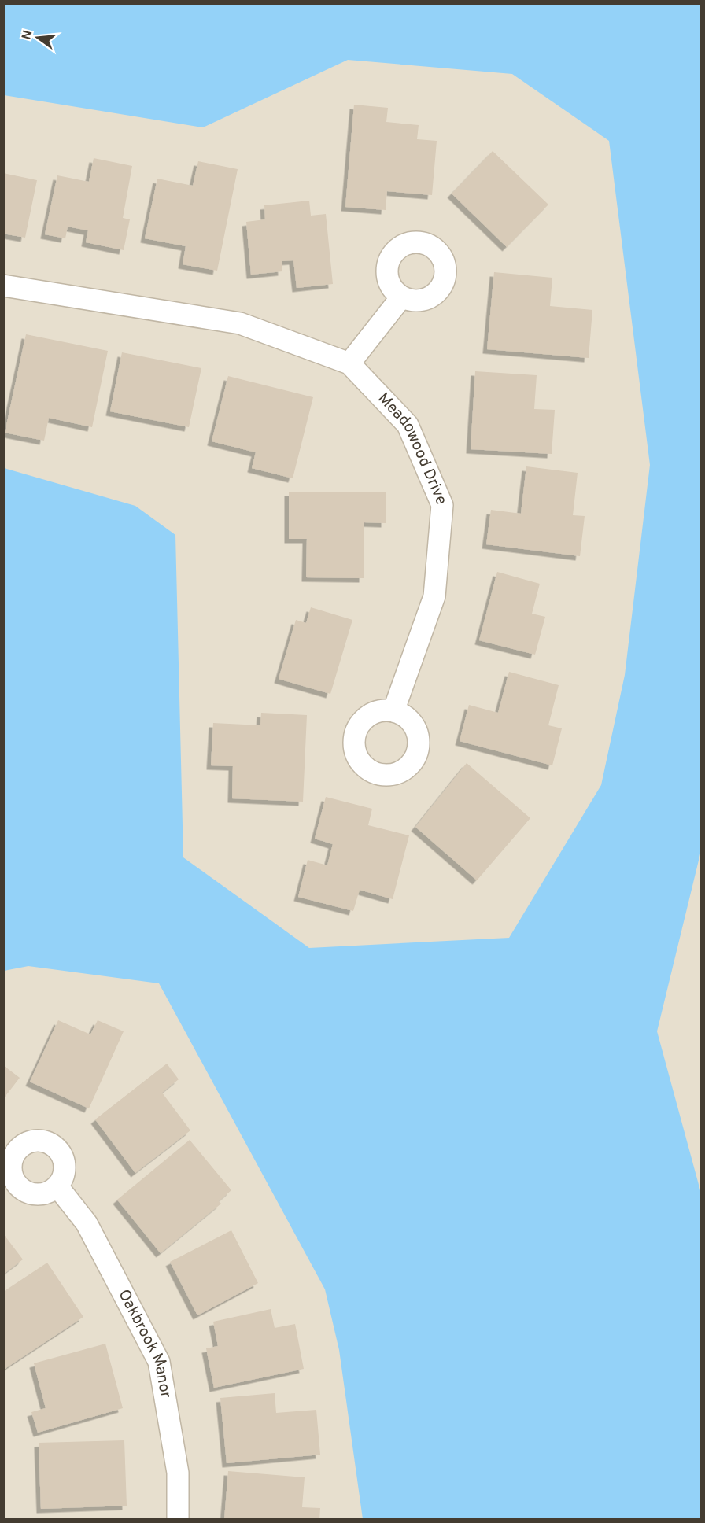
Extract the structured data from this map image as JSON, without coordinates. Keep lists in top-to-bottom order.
{
  "streets": {
    "street": ["Meadowood Drive", "Oakbrook Manor"]
  },
  "north": "left"
}
